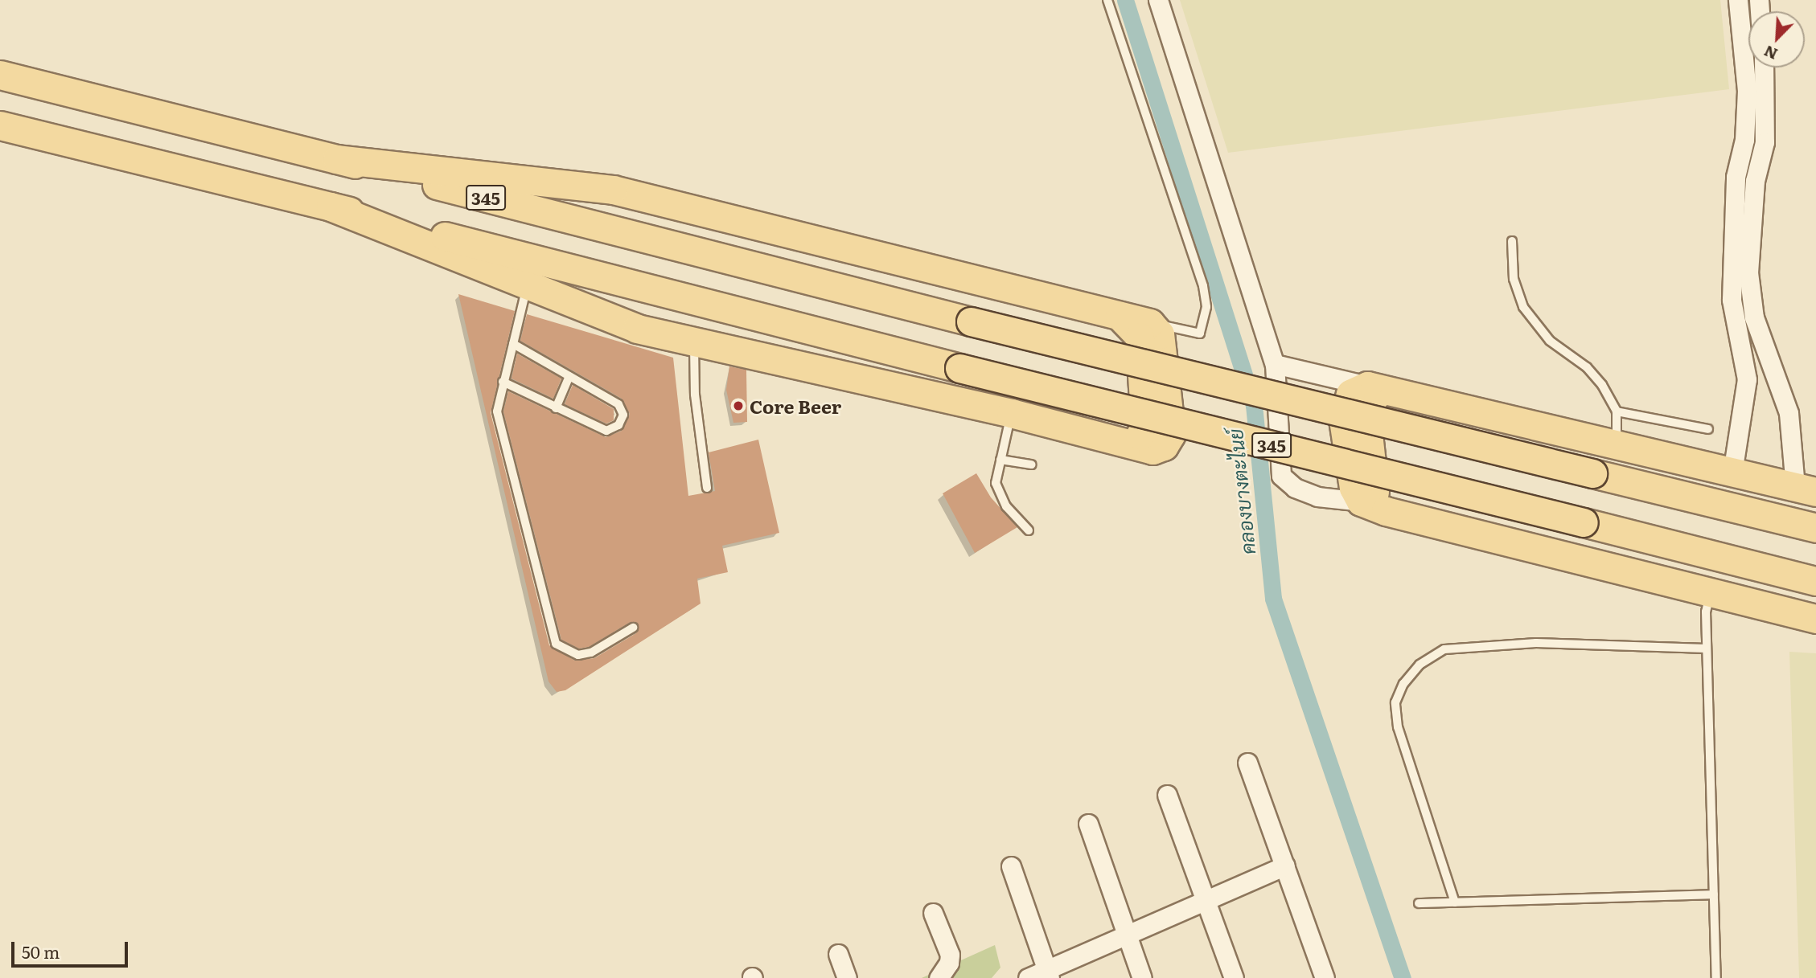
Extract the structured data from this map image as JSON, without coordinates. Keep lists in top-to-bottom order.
{
  "streets": {
    "main road": ["345"]
  },
  "water": ["คลองบางตะไนย์"],
  "places": ["Core Beer"],
  "scale_bar": "50 m",
  "north": "bottom left"
}
